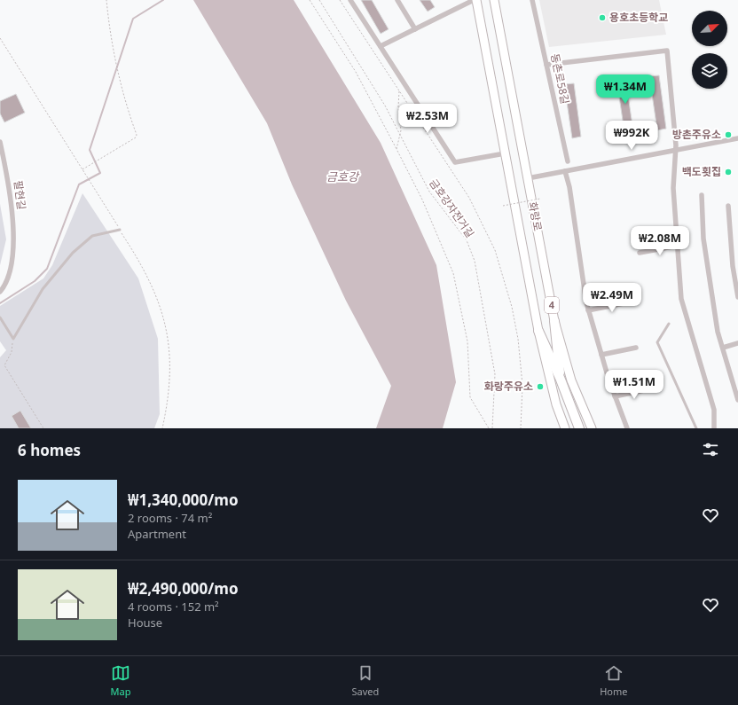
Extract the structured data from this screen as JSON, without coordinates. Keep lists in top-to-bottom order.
{
  "streets": {
    "main road": ["화랑로", "4"],
    "street": ["동촌로58길", "팔현길"],
    "path": ["금호강자전거길"]
  },
  "water": ["금호강"],
  "places": [
    "용호초등학교",
    "방촌주유소",
    "백도횟집",
    "화랑주유소"
  ],
  "north": "top right",
  "page": {
    "price": [
      "₩1.34M",
      "₩2.53M",
      "₩992K",
      "₩2.08M",
      "₩2.49M",
      "₩1.51M"
    ],
    "heading": "6 homes",
    "list": [
      {
        "name": "₩1,340,000/mo",
        "note": "2 rooms · 74 m² · Apartment"
      },
      {
        "name": "₩2,490,000/mo",
        "note": "4 rooms · 152 m² · House"
      }
    ],
    "tabs": ["Map", "Saved", "Home"]
  }
}
